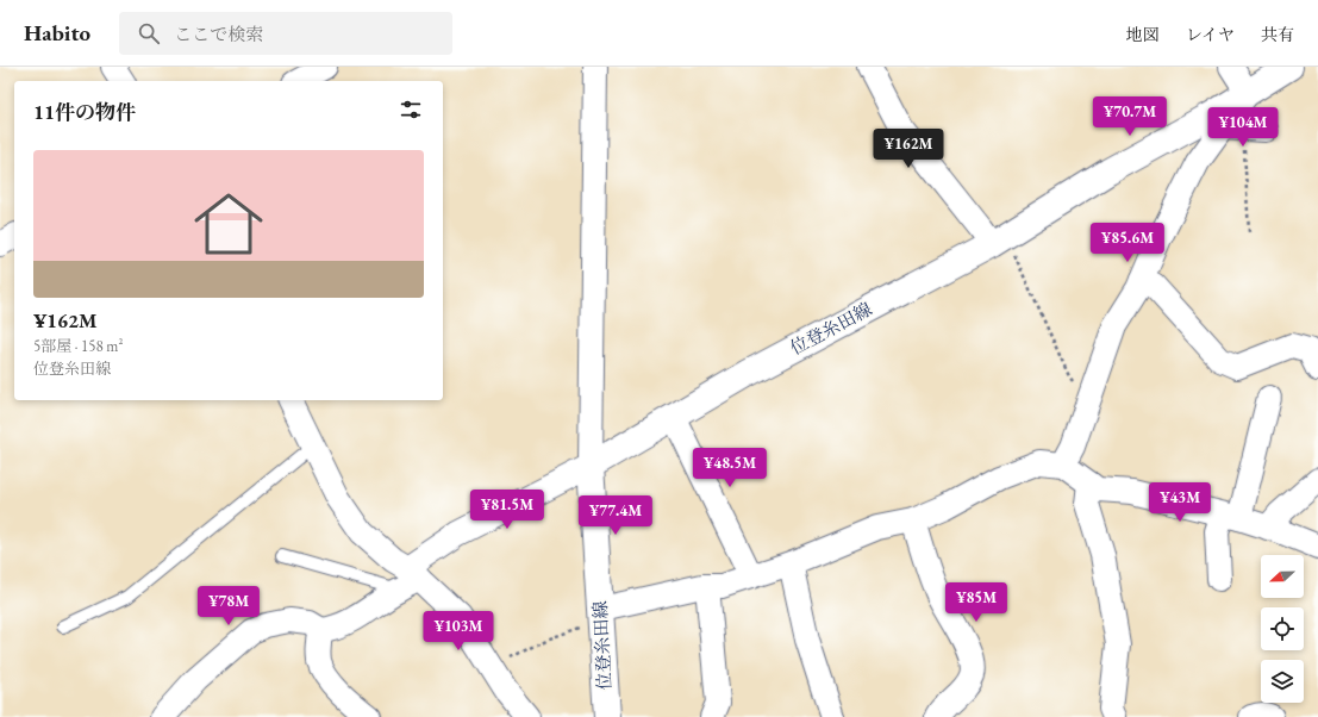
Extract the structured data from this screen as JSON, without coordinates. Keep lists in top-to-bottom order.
{
  "streets": {
    "main road": ["位登糸田線"]
  },
  "north": "left",
  "page": {
    "header": "Habito",
    "search": "ここで検索",
    "nav": ["地図", "レイヤ", "共有"],
    "heading": "11件の物件",
    "price": [
      "¥70.7M",
      "¥104M",
      "¥162M",
      "¥85.6M",
      "¥48.5M",
      "¥43M",
      "¥81.5M",
      "¥77.4M",
      "¥85M",
      "¥78M",
      "¥103M"
    ],
    "list": [
      {
        "name": "¥162M",
        "note": "5部屋 · 158 m² · 位登糸田線"
      }
    ]
  }
}
